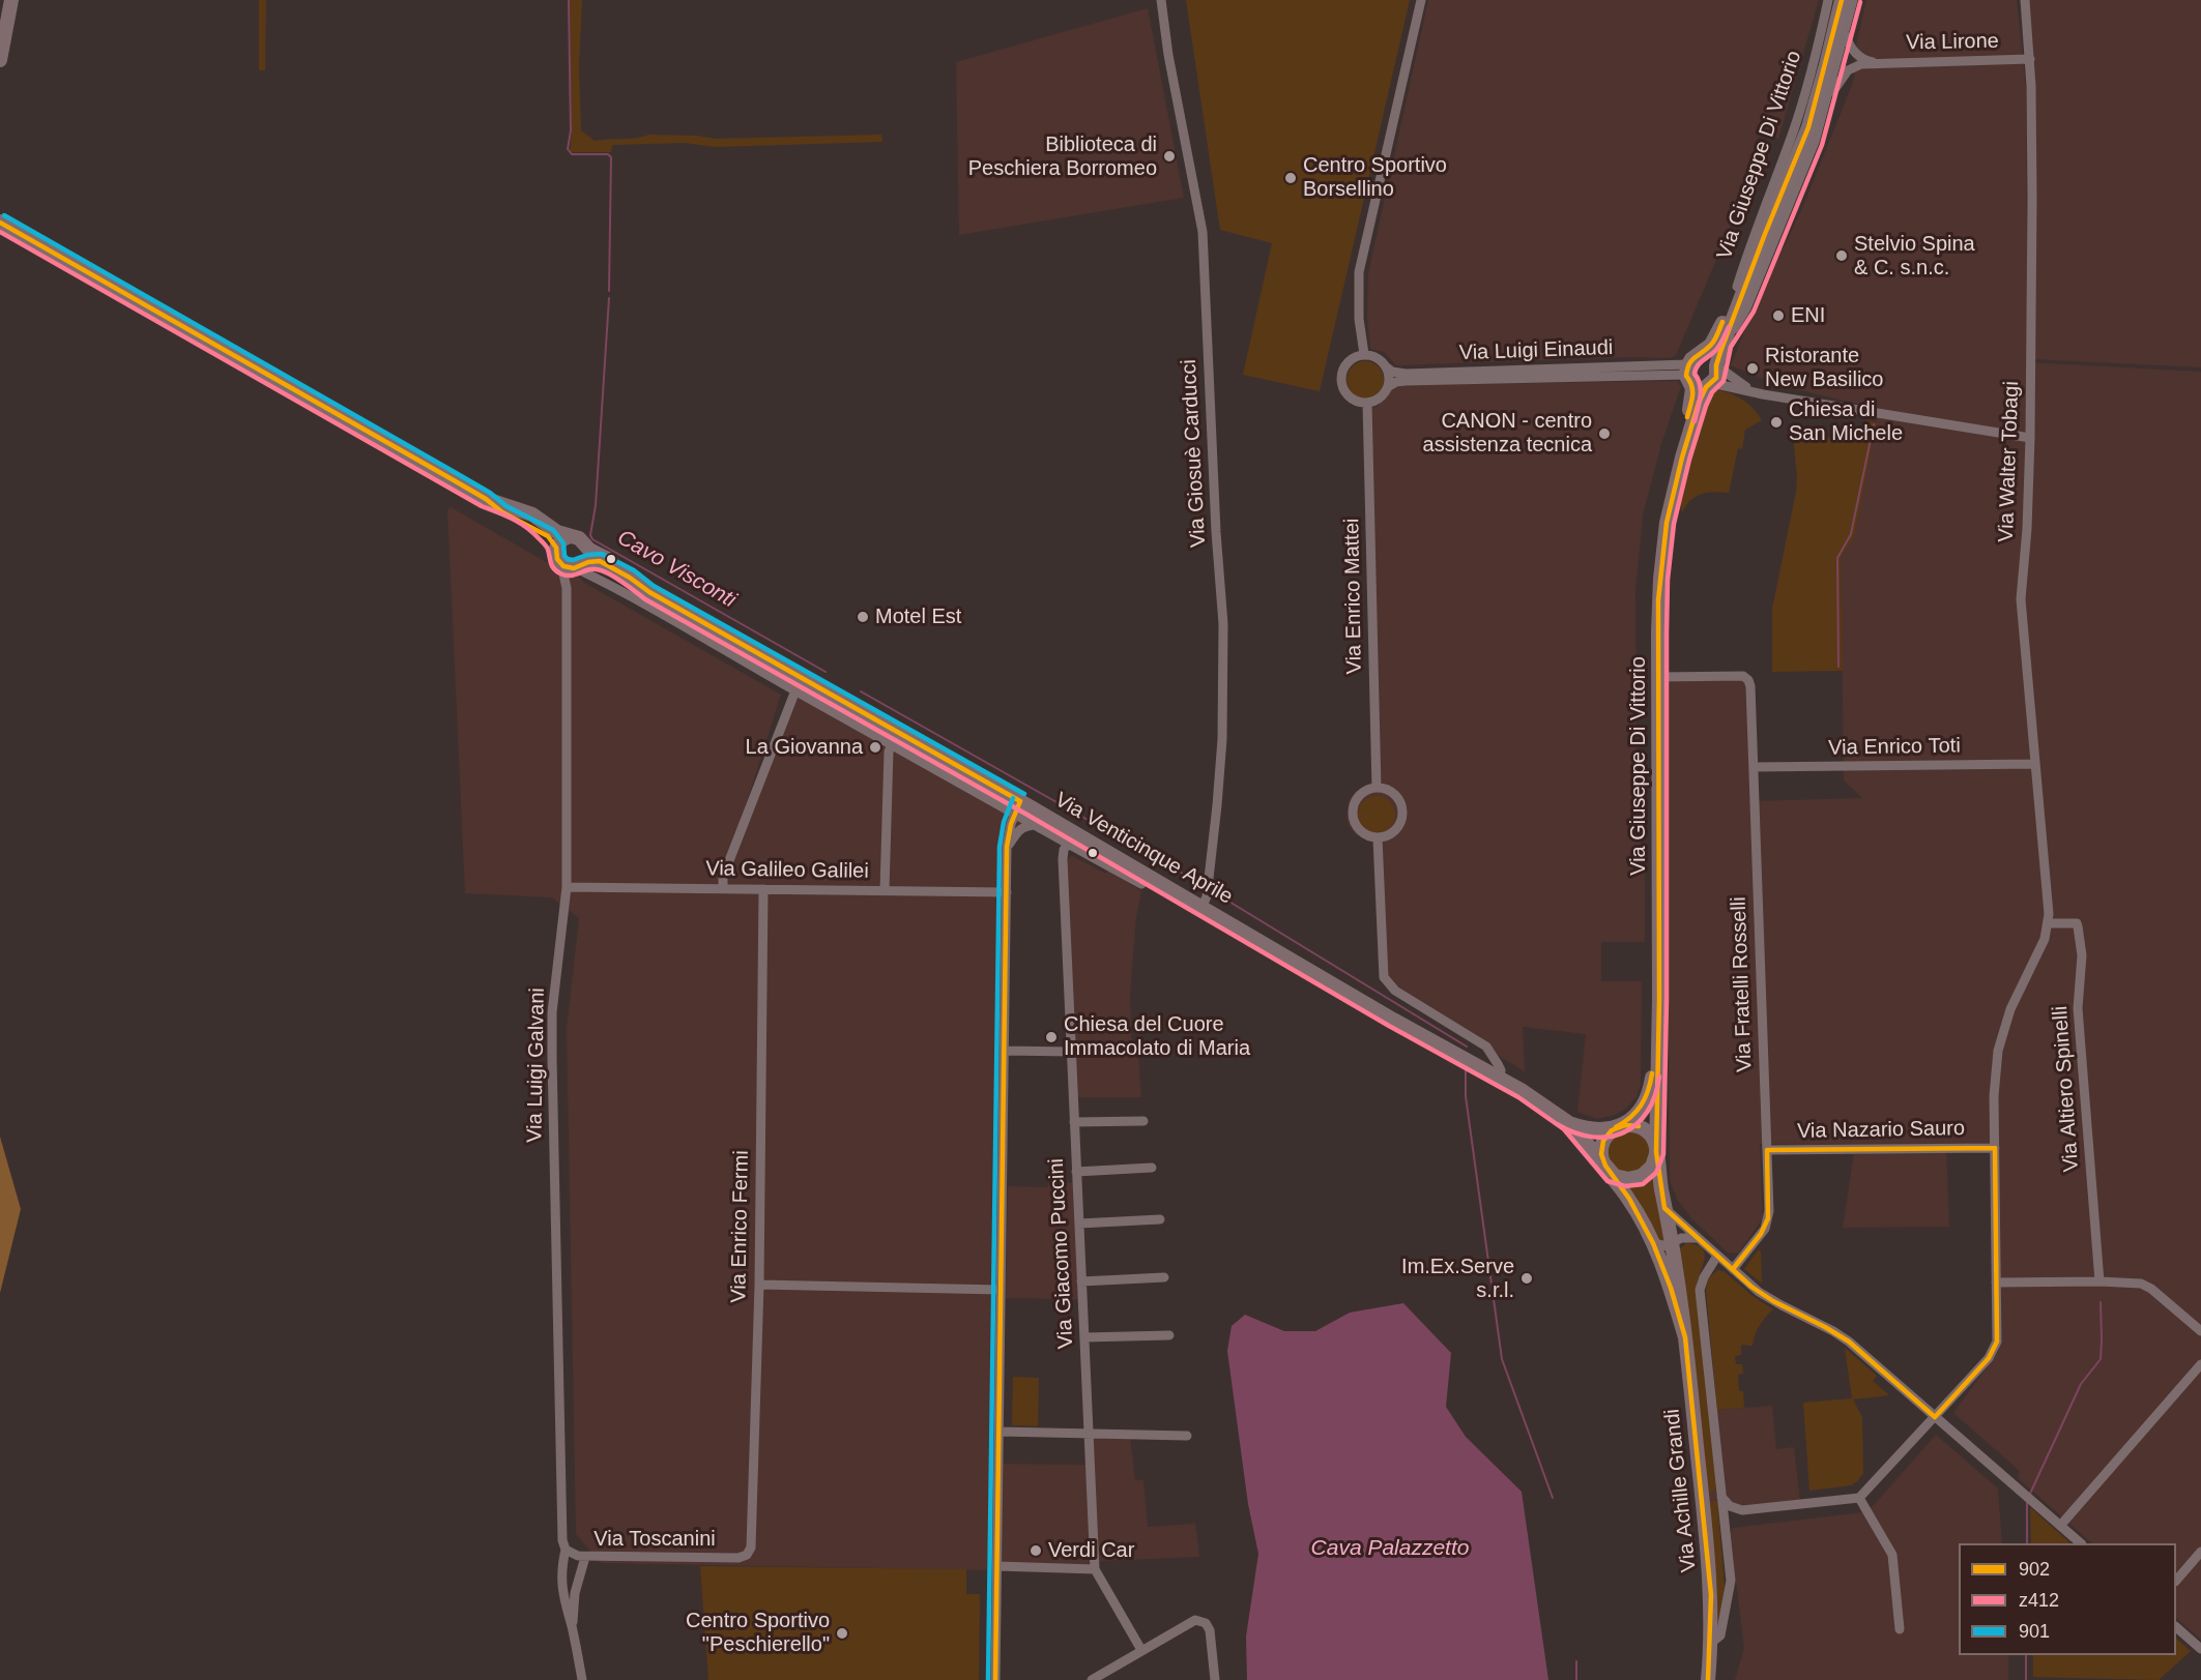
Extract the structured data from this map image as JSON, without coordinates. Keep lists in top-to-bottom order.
{
  "streets": {
    "main road": ["Via Giuseppe Di Vittorio", "Via Venticinque Aprile", "Via Achille Grandi"],
    "street": [
      "Via Lirone",
      "Via Luigi Einaudi",
      "Via Giosuè Carducci",
      "Via Walter Tobagi",
      "Via Enrico Mattei",
      "Via Enrico Toti",
      "Via Galileo Galilei",
      "Via Fratelli Rosselli",
      "Via Luigi Galvani",
      "Via Altiero Spinelli",
      "Via Nazario Sauro",
      "Via Enrico Fermi",
      "Via Giacomo Puccini",
      "Via Toscanini"
    ]
  },
  "crossings": [
    ["Via Lirone", "Via Giuseppe Di Vittorio"],
    ["Via Lirone", "Via Walter Tobagi"],
    ["Via Giuseppe Di Vittorio", "Via Luigi Einaudi"],
    ["Via Giuseppe Di Vittorio", "Via Venticinque Aprile"],
    ["Via Giuseppe Di Vittorio", "Via Fratelli Rosselli"],
    ["Via Giuseppe Di Vittorio", "Via Achille Grandi"],
    ["Via Luigi Einaudi", "Via Enrico Mattei"],
    ["Via Giosuè Carducci", "Via Venticinque Aprile"],
    ["Via Walter Tobagi", "Via Enrico Toti"],
    ["Via Walter Tobagi", "Via Altiero Spinelli"],
    ["Via Walter Tobagi", "Via Nazario Sauro"],
    ["Via Enrico Toti", "Via Fratelli Rosselli"],
    ["Via Venticinque Aprile", "Via Luigi Galvani"],
    ["Via Venticinque Aprile", "Via Giacomo Puccini"],
    ["Via Venticinque Aprile", "Via Achille Grandi"],
    ["Via Galileo Galilei", "Via Luigi Galvani"],
    ["Via Galileo Galilei", "Via Enrico Fermi"],
    ["Via Fratelli Rosselli", "Via Nazario Sauro"],
    ["Via Luigi Galvani", "Via Toscanini"],
    ["Via Enrico Fermi", "Via Toscanini"]
  ],
  "water": ["Cavo Visconti", "Cava Palazzetto"],
  "places": [
    "Biblioteca di Peschiera Borromeo",
    "Centro Sportivo Borsellino",
    "Stelvio Spina & C. s.n.c.",
    "ENI",
    "Ristorante New Basilico",
    "Chiesa di San Michele",
    "CANON - centro assistenza tecnica",
    "Motel Est",
    "La Giovanna",
    "Chiesa del Cuore Immacolato di Maria",
    "Im.Ex.Serve s.r.l.",
    "Verdi Car",
    "Centro Sportivo \"Peschierello\""
  ],
  "lines": ["transit line 902", "transit line z412", "transit line 901"],
  "legend": ["902", "z412", "901"]
}
